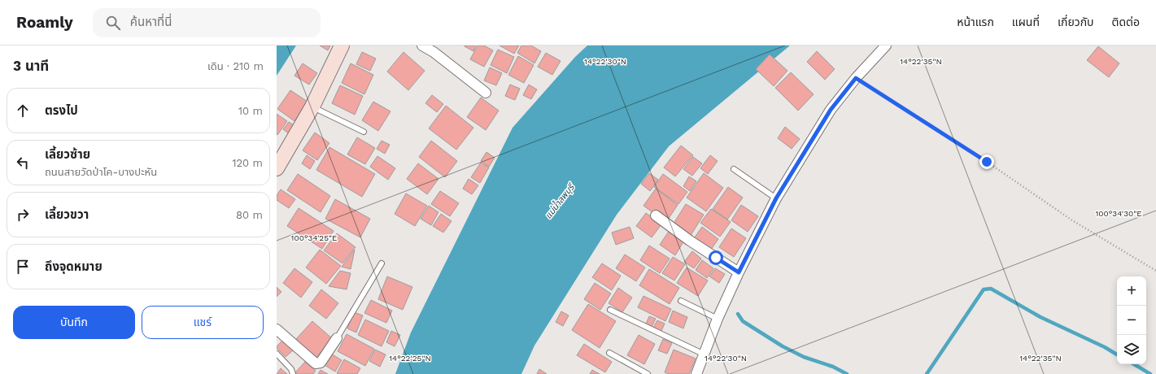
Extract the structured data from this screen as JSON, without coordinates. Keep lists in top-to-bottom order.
{
  "water": ["แม่น้ำลพบุรี"],
  "page": {
    "header": "Roamly",
    "search": "ค้นหาที่นี่",
    "nav": [
      "หน้าแรก",
      "แผนที่",
      "เกี่ยวกับ",
      "ติดต่อ"
    ],
    "heading": ["3 นาที", "เดิน · 210 m"],
    "list": [
      ["ตรงไป", "10 m"],
      ["เลี้ยวซ้าย", "ถนนสายวัดป่าโค-บางปะหัน", "120 m"],
      ["เลี้ยวขวา", "80 m"],
      "ถึงจุดหมาย"
    ],
    "map_buttons": ["+", "−"],
    "buttons": ["บันทึก", "แชร์"]
  },
  "coordinates": [
    "14°22'30\"N",
    "14°22'35\"N",
    "100°34'30\"E",
    "100°34'25\"E",
    "14°22'25\"N"
  ]
}
